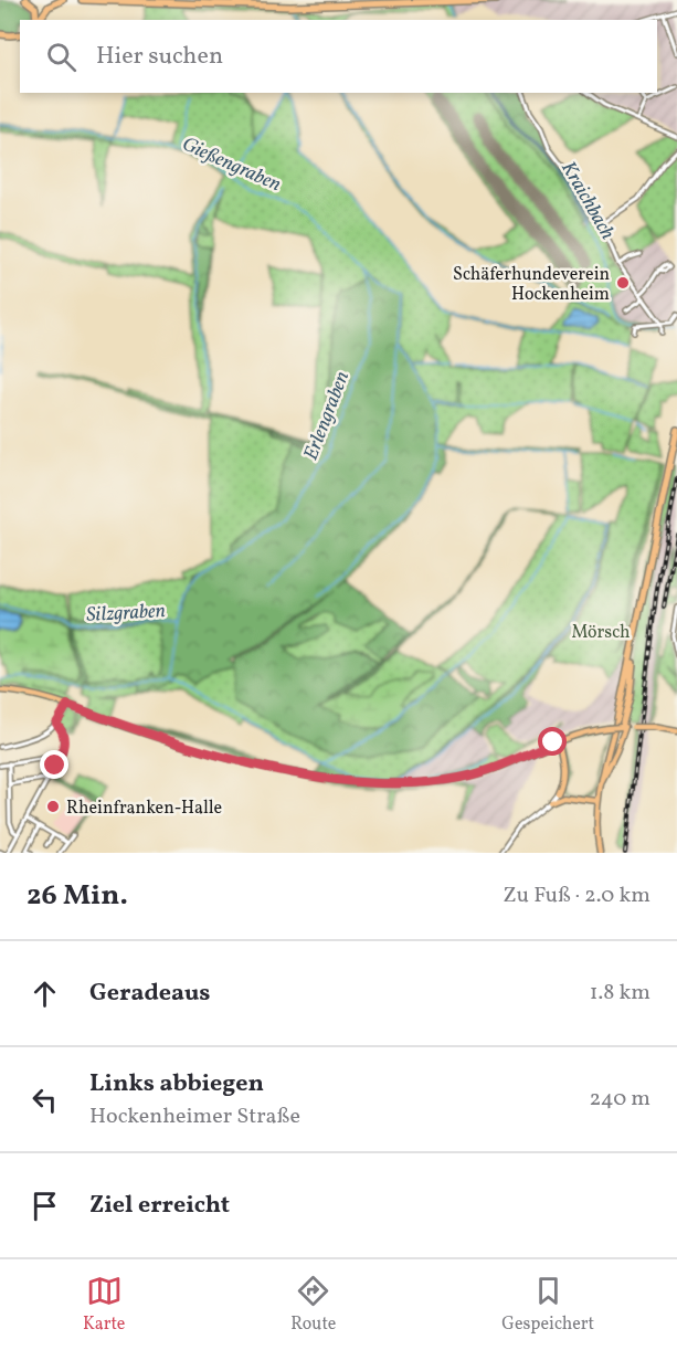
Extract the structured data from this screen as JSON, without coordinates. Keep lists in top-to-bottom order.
{
  "water": [
    "Gießengraben",
    "Kraichbach",
    "Erlengraben",
    "Silzgraben"
  ],
  "parks": ["Mörsch"],
  "places": ["Schäferhundeverein Hockenheim", "Rheinfranken-Halle"],
  "page": {
    "search": "Hier suchen",
    "heading": ["26 Min.", "Zu Fuß · 2.0 km"],
    "list": [
      ["Geradeaus", "1.8 km"],
      ["Links abbiegen", "Hockenheimer Straße", "240 m"],
      "Ziel erreicht"
    ],
    "nav": ["Karte", "Route", "Gespeichert"]
  }
}
